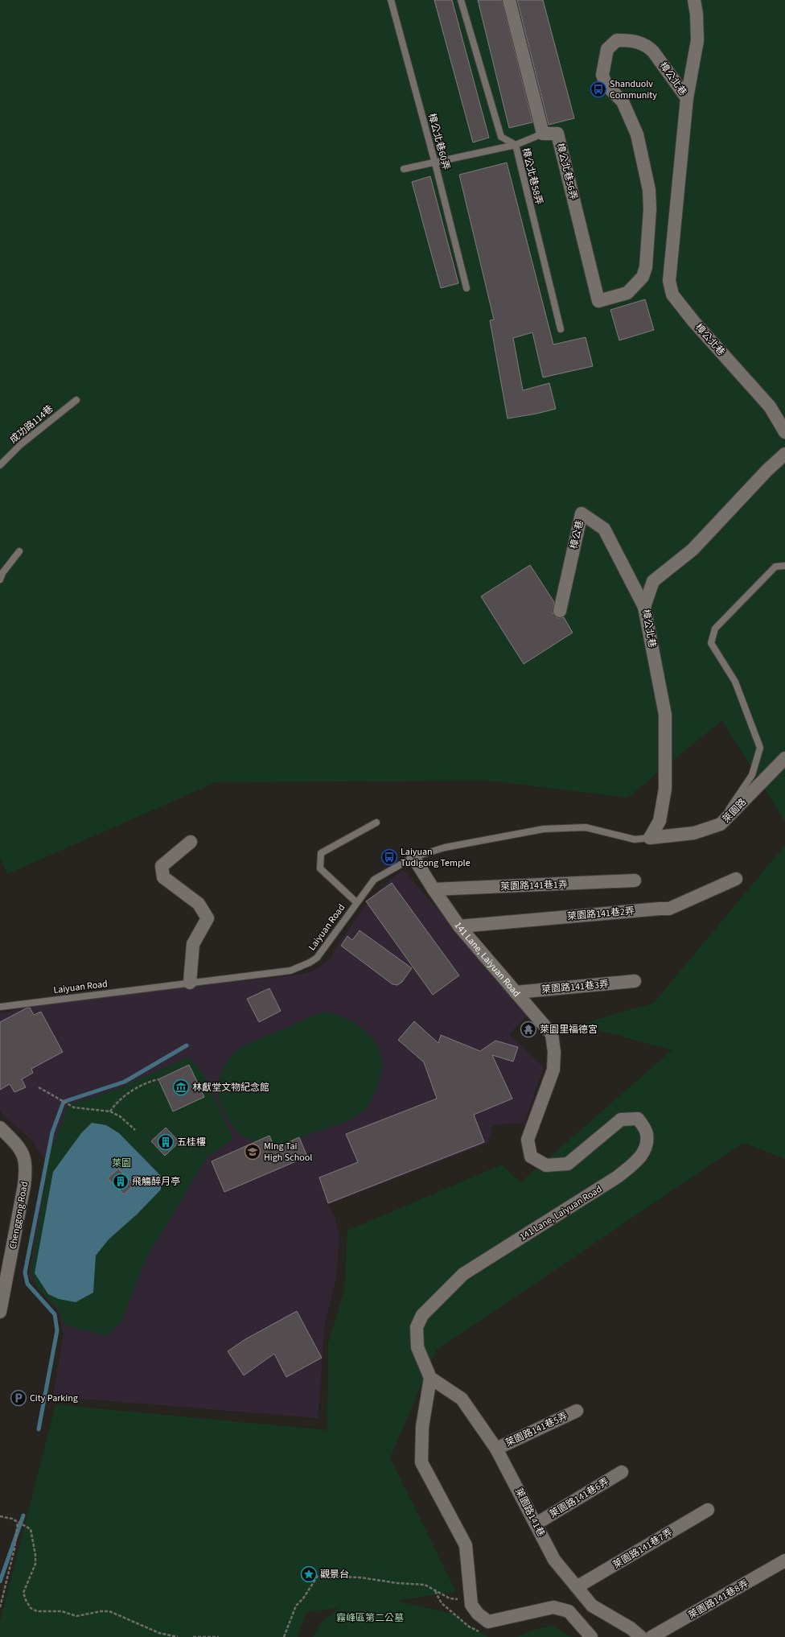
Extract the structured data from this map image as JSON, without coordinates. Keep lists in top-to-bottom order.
{
  "streets": {
    "street": [
      "樟公北巷",
      "樟公北巷56弄",
      "樟公巷",
      "萊園路",
      "萊園路141巷1弄",
      "萊園路141巷2弄",
      "141 Lane, Laiyuan Road",
      "萊園路141巷3弄",
      "Chenggong Road",
      "萊園路141巷5弄",
      "萊園路141巷6弄",
      "萊園路141巷",
      "萊園路141巷7弄",
      "萊園路141巷8弄"
    ],
    "lane": [
      "樟公北巷60弄",
      "樟公北巷58弄",
      "成功路114巷",
      "Laiyuan Road"
    ]
  },
  "crossings": [
    ["樟公北巷", "樟公北巷56弄"],
    ["樟公北巷", "樟公巷"],
    ["樟公北巷", "萊園路"],
    ["樟公北巷", "Laiyuan Road"],
    ["萊園路", "Laiyuan Road"],
    ["萊園路141巷1弄", "141 Lane, Laiyuan Road"],
    ["萊園路141巷2弄", "141 Lane, Laiyuan Road"],
    ["Laiyuan Road", "141 Lane, Laiyuan Road"],
    ["141 Lane, Laiyuan Road", "萊園路141巷3弄"],
    ["141 Lane, Laiyuan Road", "萊園路141巷"],
    ["萊園路141巷5弄", "萊園路141巷"],
    ["萊園路141巷6弄", "萊園路141巷"],
    ["萊園路141巷", "萊園路141巷7弄"]
  ],
  "parks": ["萊園", "霧峰區第二公墓"],
  "places": {
    "bus stop": ["Shanduolv Community", "Laiyuan Tudigong Temple"],
    "temple": ["萊園里福德宮"],
    "museum": ["林獻堂文物紀念館"],
    "building": ["五桂樓", "飛觴醉月亭"],
    "school or university": ["MIng Tai High School"],
    "parking": ["City Parking"],
    "place": ["觀景台"]
  }
}
